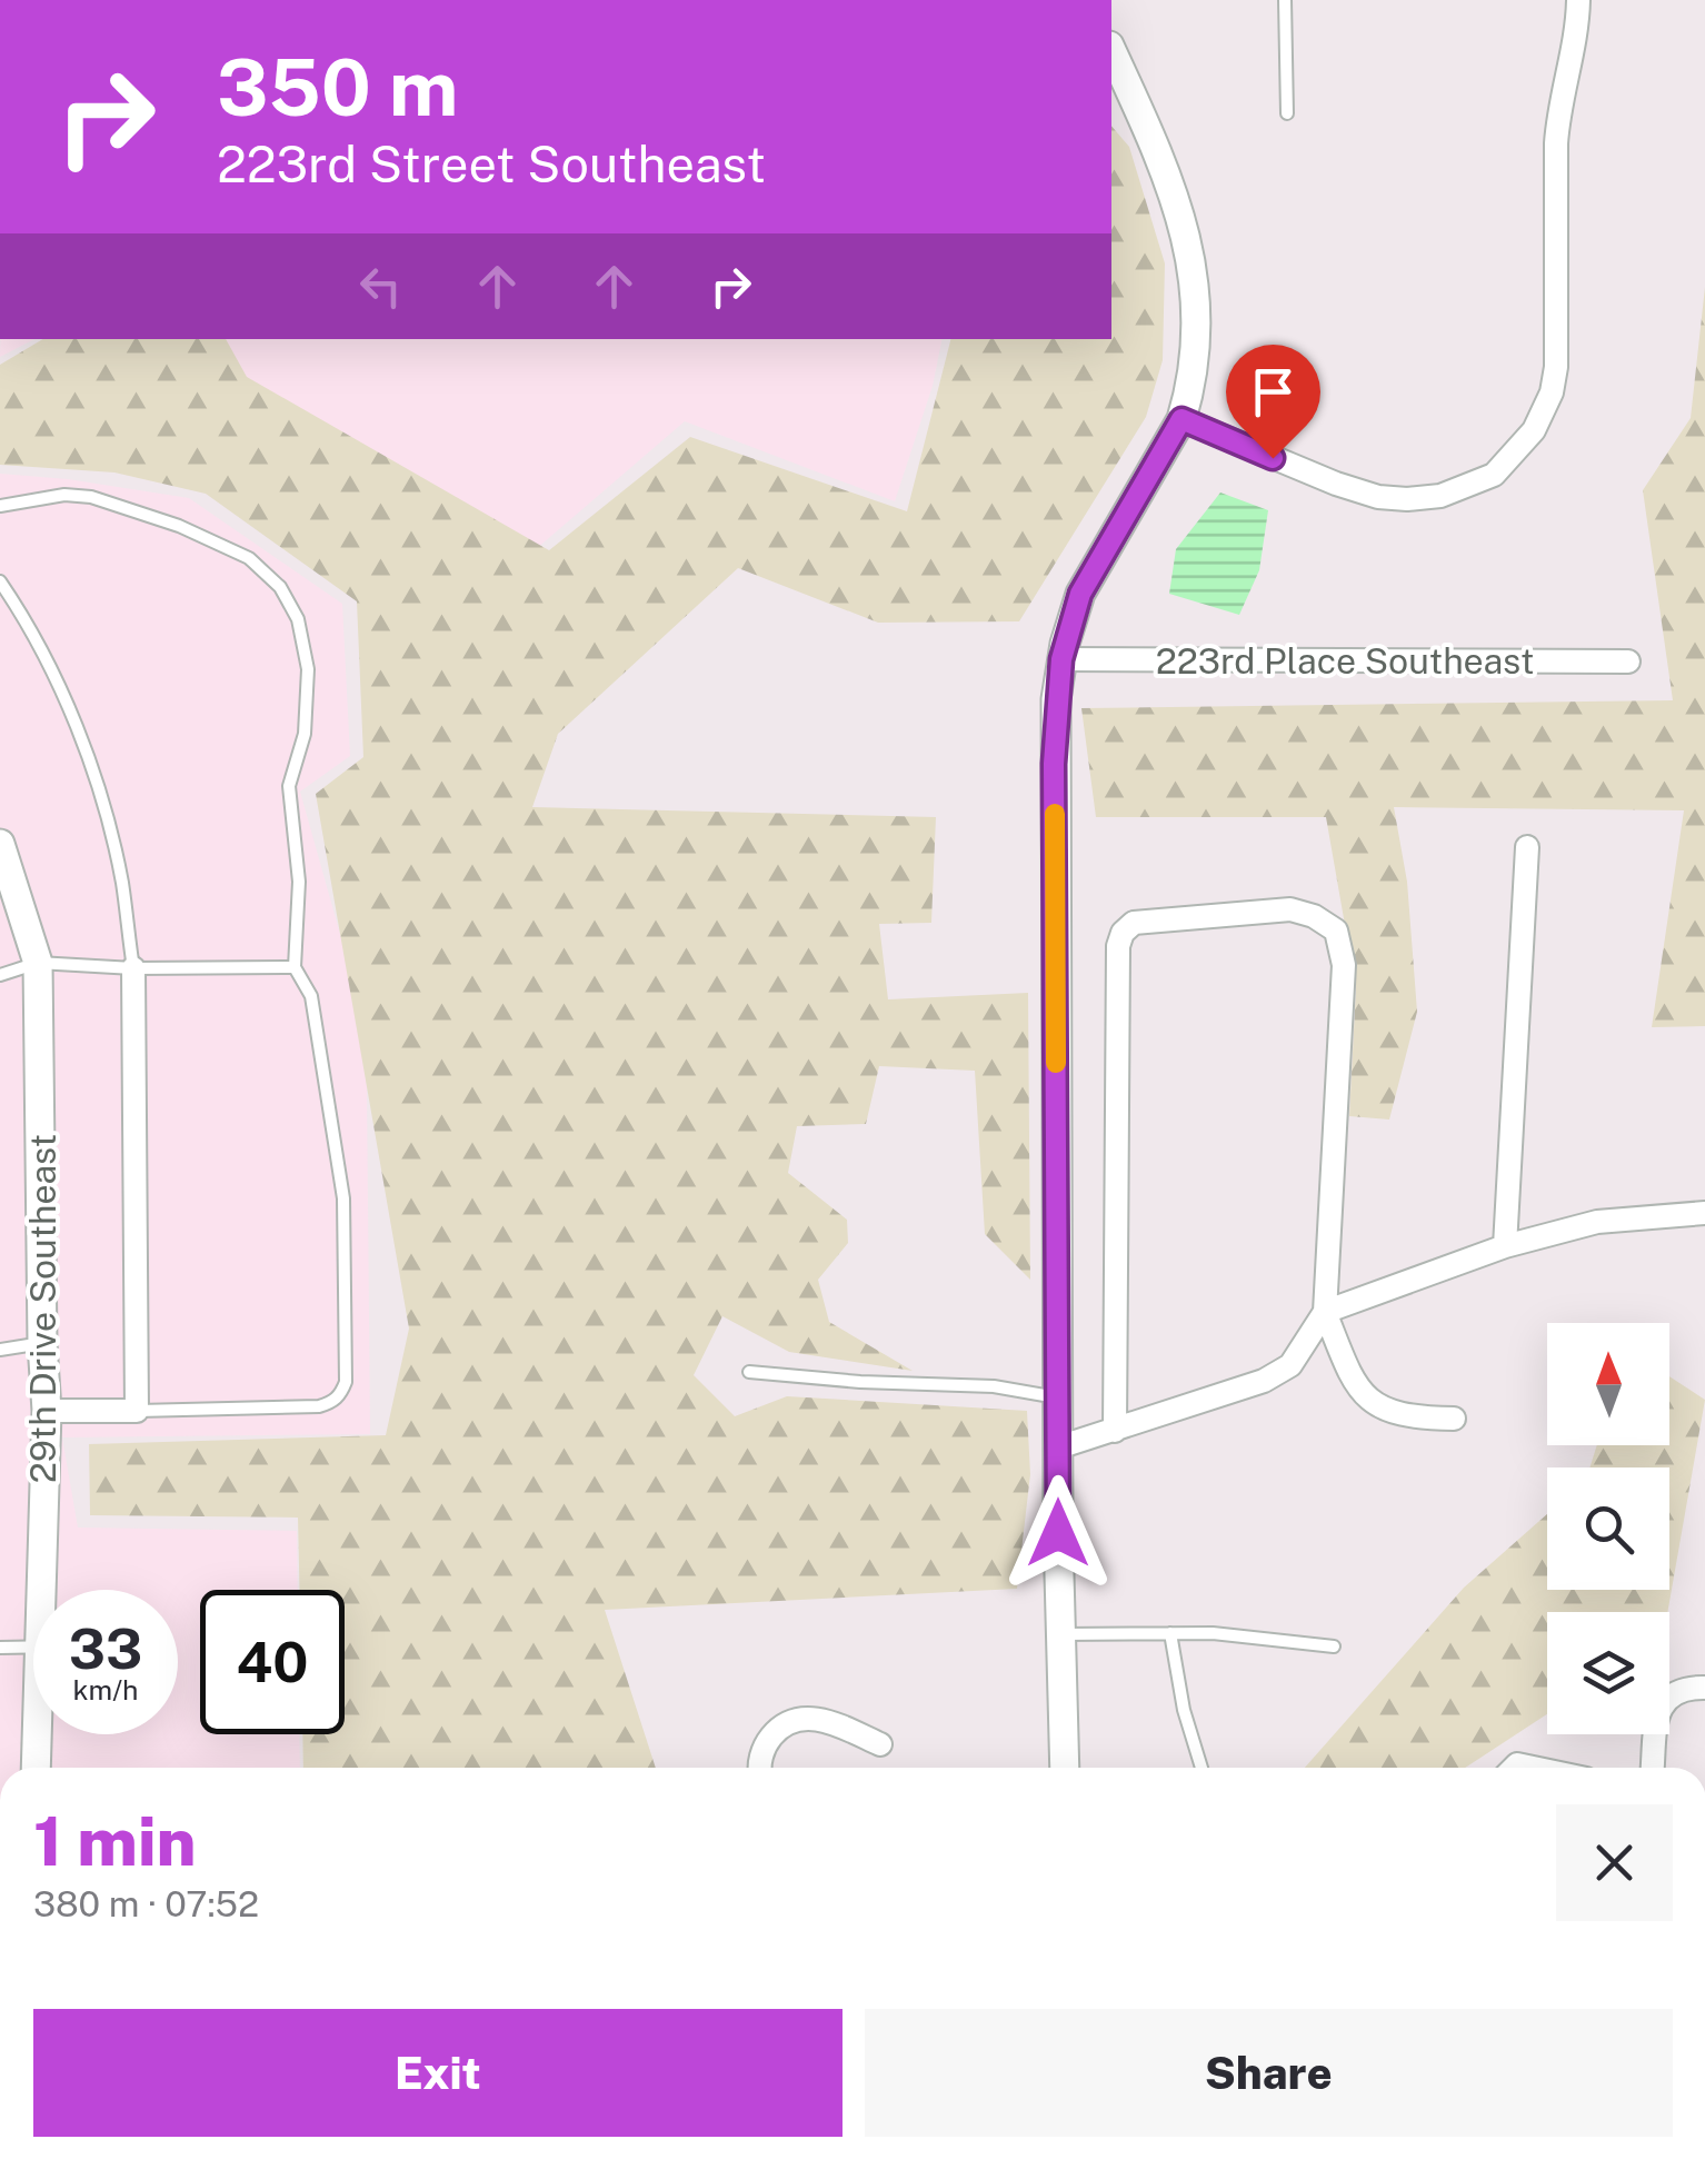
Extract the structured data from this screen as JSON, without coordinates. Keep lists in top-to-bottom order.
{
  "streets": {
    "street": ["223rd Place Southeast", "29th Drive Southeast"]
  },
  "north": "top",
  "page": {
    "turn": ["350 m", "223rd Street Southeast"],
    "speed": "33 km/h",
    "limit": "40",
    "heading": ["1 min", "380 m · 07:52"],
    "buttons": ["Exit", "Share"]
  }
}
